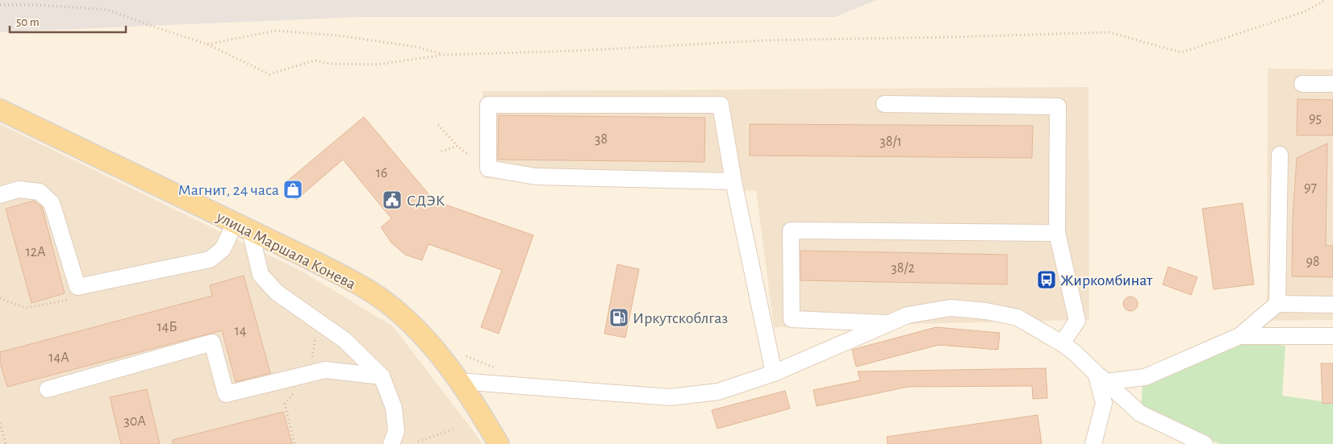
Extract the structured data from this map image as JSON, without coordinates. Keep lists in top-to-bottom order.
{
  "streets": {
    "main road": ["улица Маршала Конева"]
  },
  "places": {
    "shop": ["Магнит, 24 часа"],
    "public building": ["СДЭК"],
    "bus stop": ["Жиркомбинат"],
    "fuel station": ["Иркутскоблгаз"]
  },
  "house_numbers": [
    "95",
    "38",
    "38/1",
    "16",
    "97",
    "12А",
    "98",
    "38/2",
    "14Б",
    "14",
    "14А",
    "30А"
  ],
  "scale_bar": "50 m"
}
